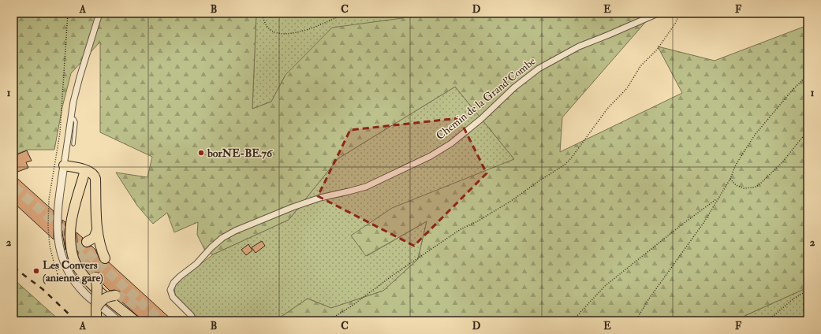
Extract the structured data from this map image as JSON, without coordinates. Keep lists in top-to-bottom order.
{
  "streets": {
    "street": ["Chemin de la Grand'Combe"]
  },
  "places": ["borNE-BE.76", "Les Convers (anienne gare)"],
  "grid": {
    "columns": [
      "A",
      "B",
      "C",
      "D",
      "E",
      "F"
    ],
    "rows": ["1", "2"]
  }
}
